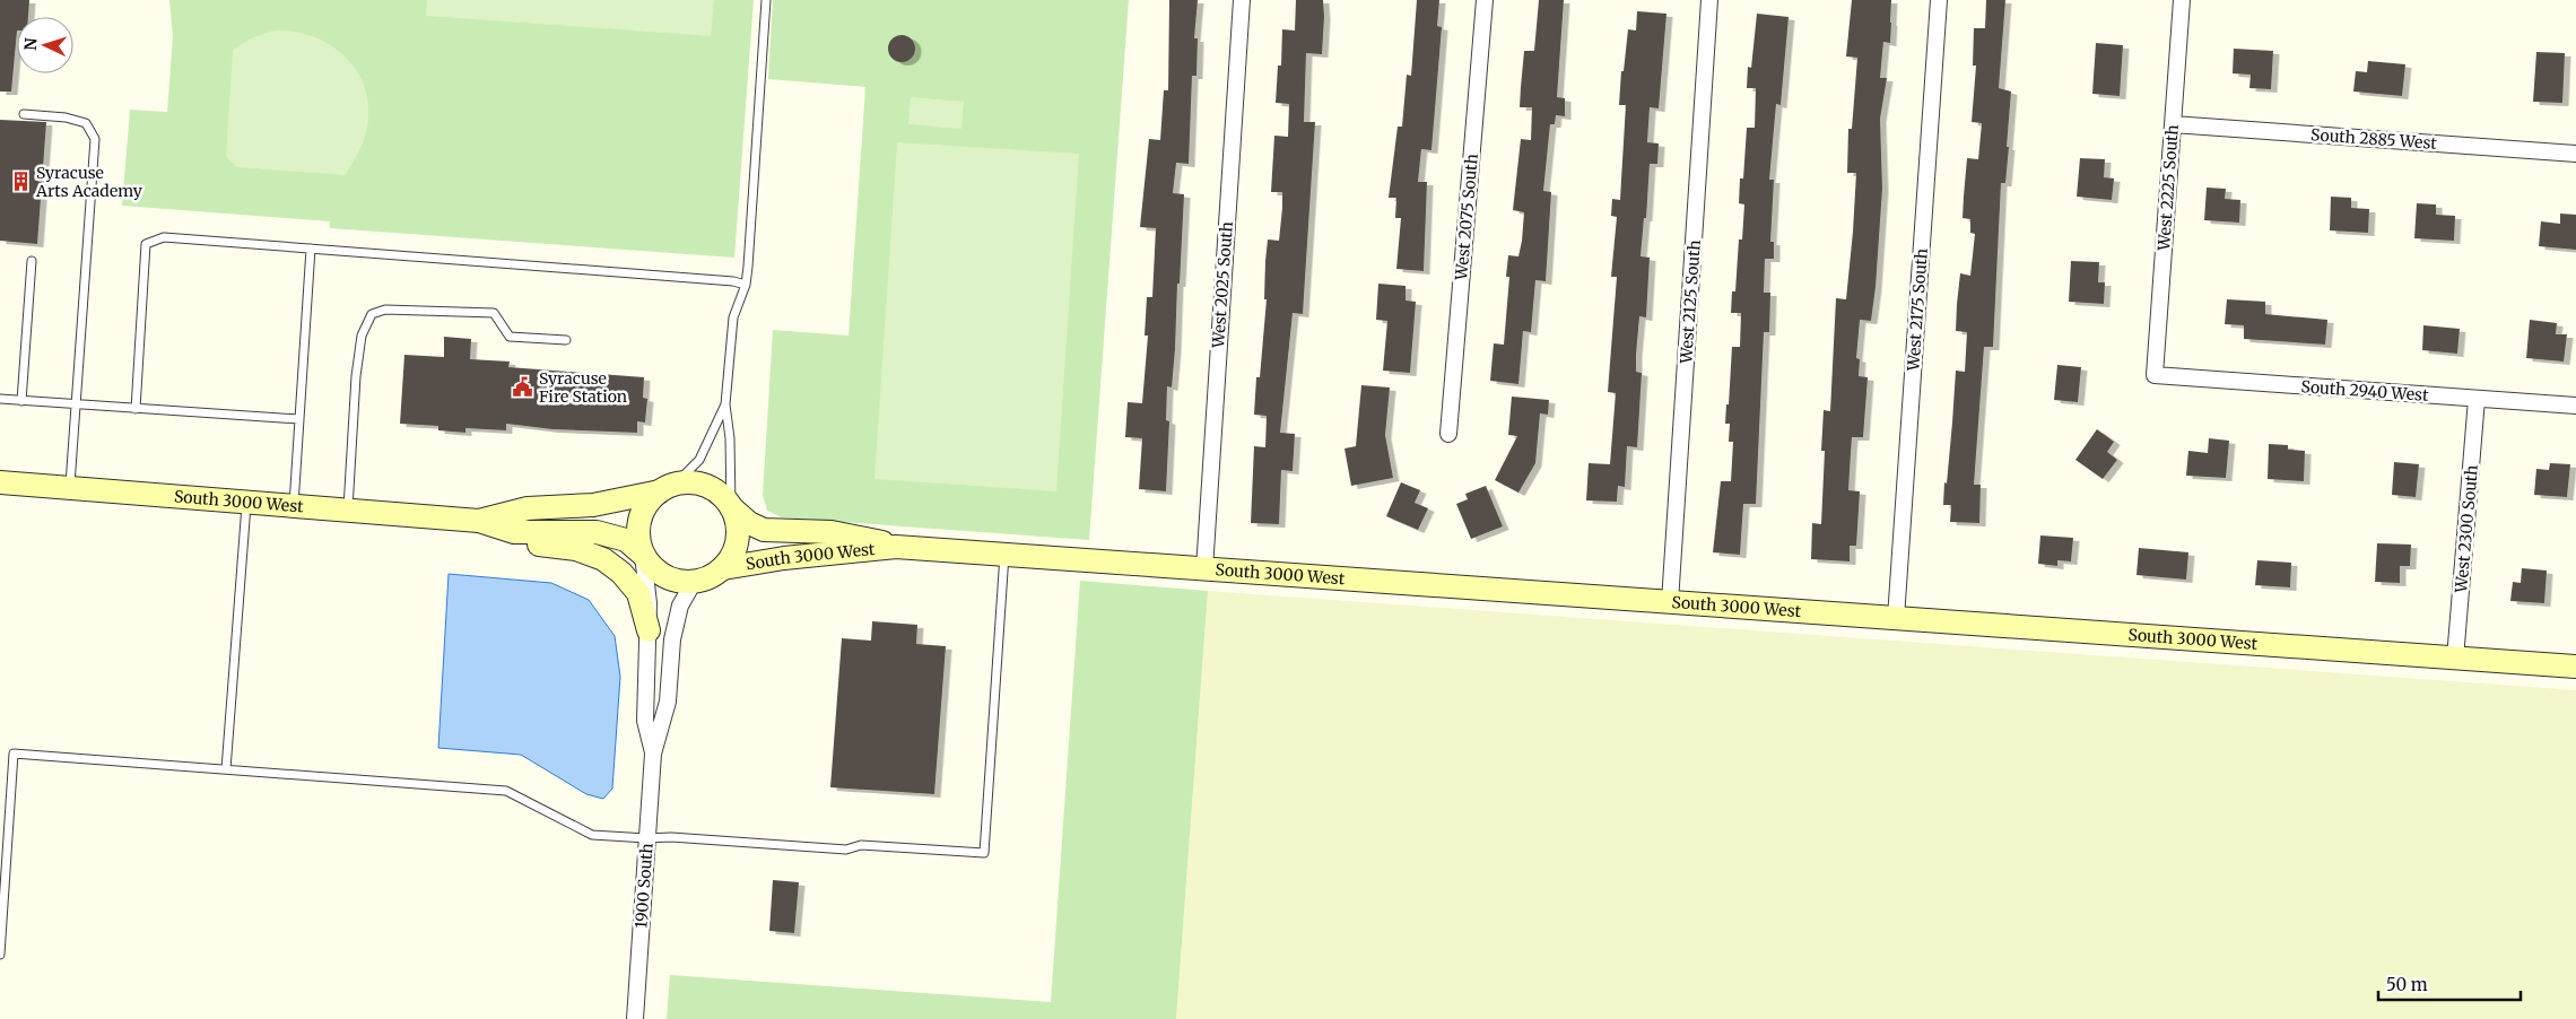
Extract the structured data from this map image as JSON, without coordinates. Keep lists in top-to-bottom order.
{
  "streets": {
    "street": [
      "South 2885 West",
      "West 2225 South",
      "West 2075 South",
      "West 2025 South",
      "West 2125 South",
      "West 2175 South",
      "South 2940 West",
      "South 3000 West",
      "West 2300 South",
      "1900 South"
    ]
  },
  "crossings": [
    ["South 2885 West", "West 2225 South"],
    ["West 2225 South", "South 2940 West"],
    ["West 2025 South", "South 3000 West"],
    ["West 2125 South", "South 3000 West"],
    ["West 2175 South", "South 3000 West"],
    ["South 2940 West", "West 2300 South"],
    ["South 3000 West", "West 2300 South"]
  ],
  "places": {
    "building": ["Syracuse Arts Academy"],
    "public building": ["Syracuse Fire Station"]
  },
  "scale_bar": "50 m",
  "north": "left"
}
